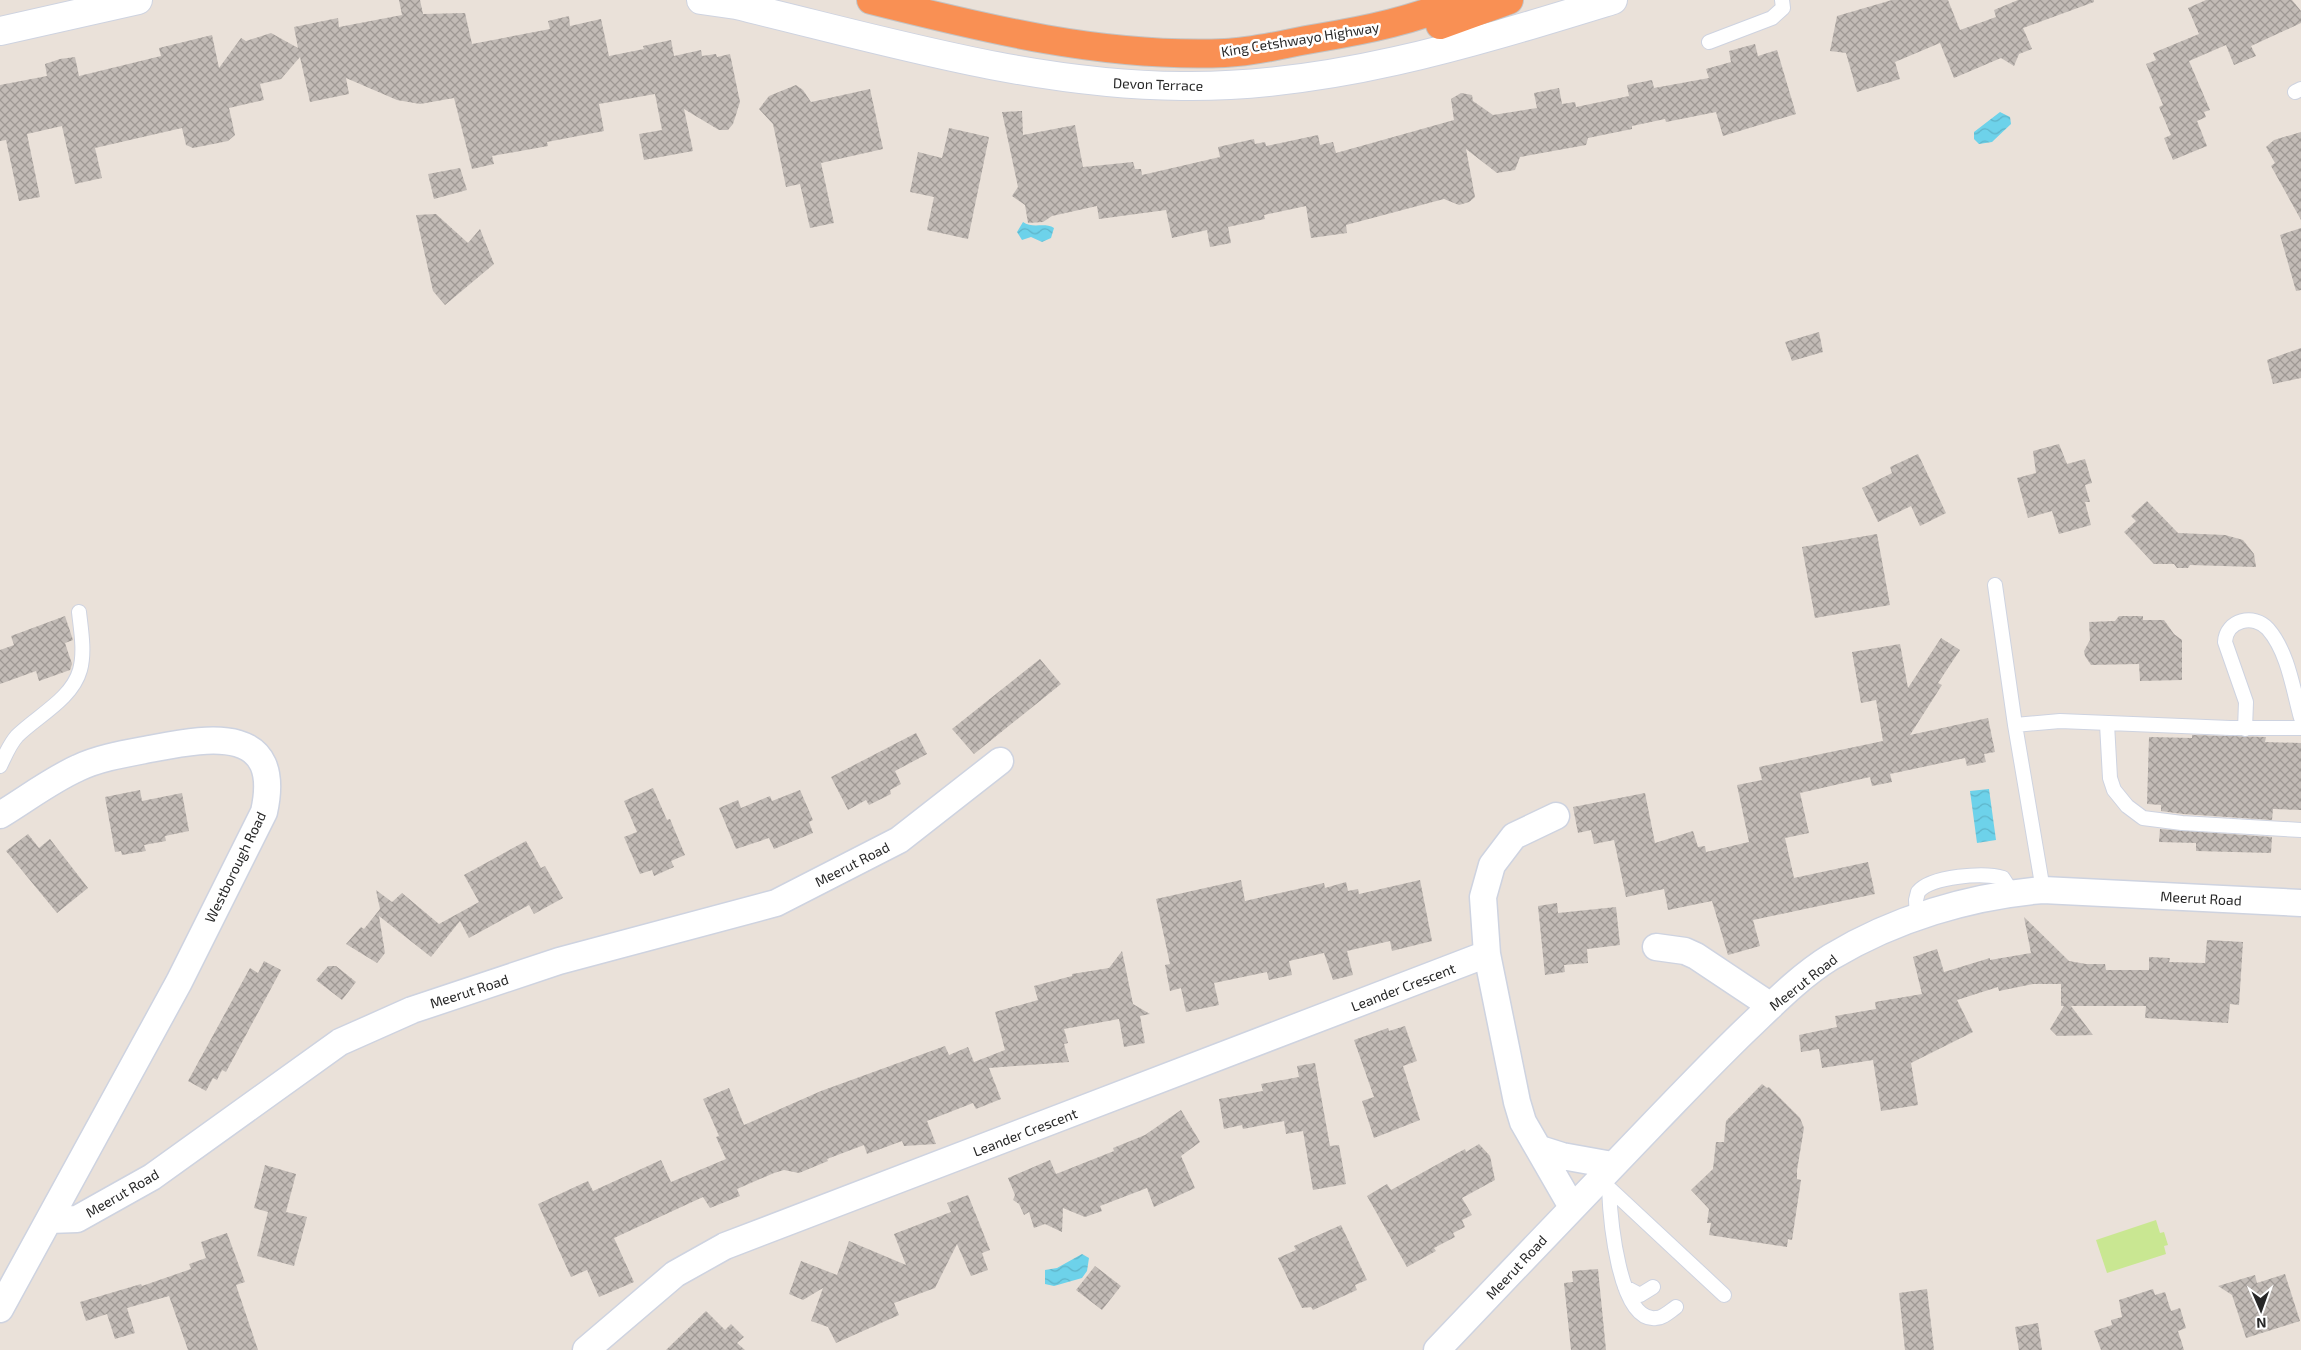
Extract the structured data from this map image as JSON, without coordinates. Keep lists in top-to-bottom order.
{
  "streets": {
    "highway": ["King Cetshwayo Highway"],
    "street": [
      "Devon Terrace",
      "Meerut Road",
      "Westborough Road",
      "Leander Crescent"
    ]
  },
  "crossings": [
    ["Meerut Road", "Westborough Road"]
  ],
  "north": "bottom"
}
